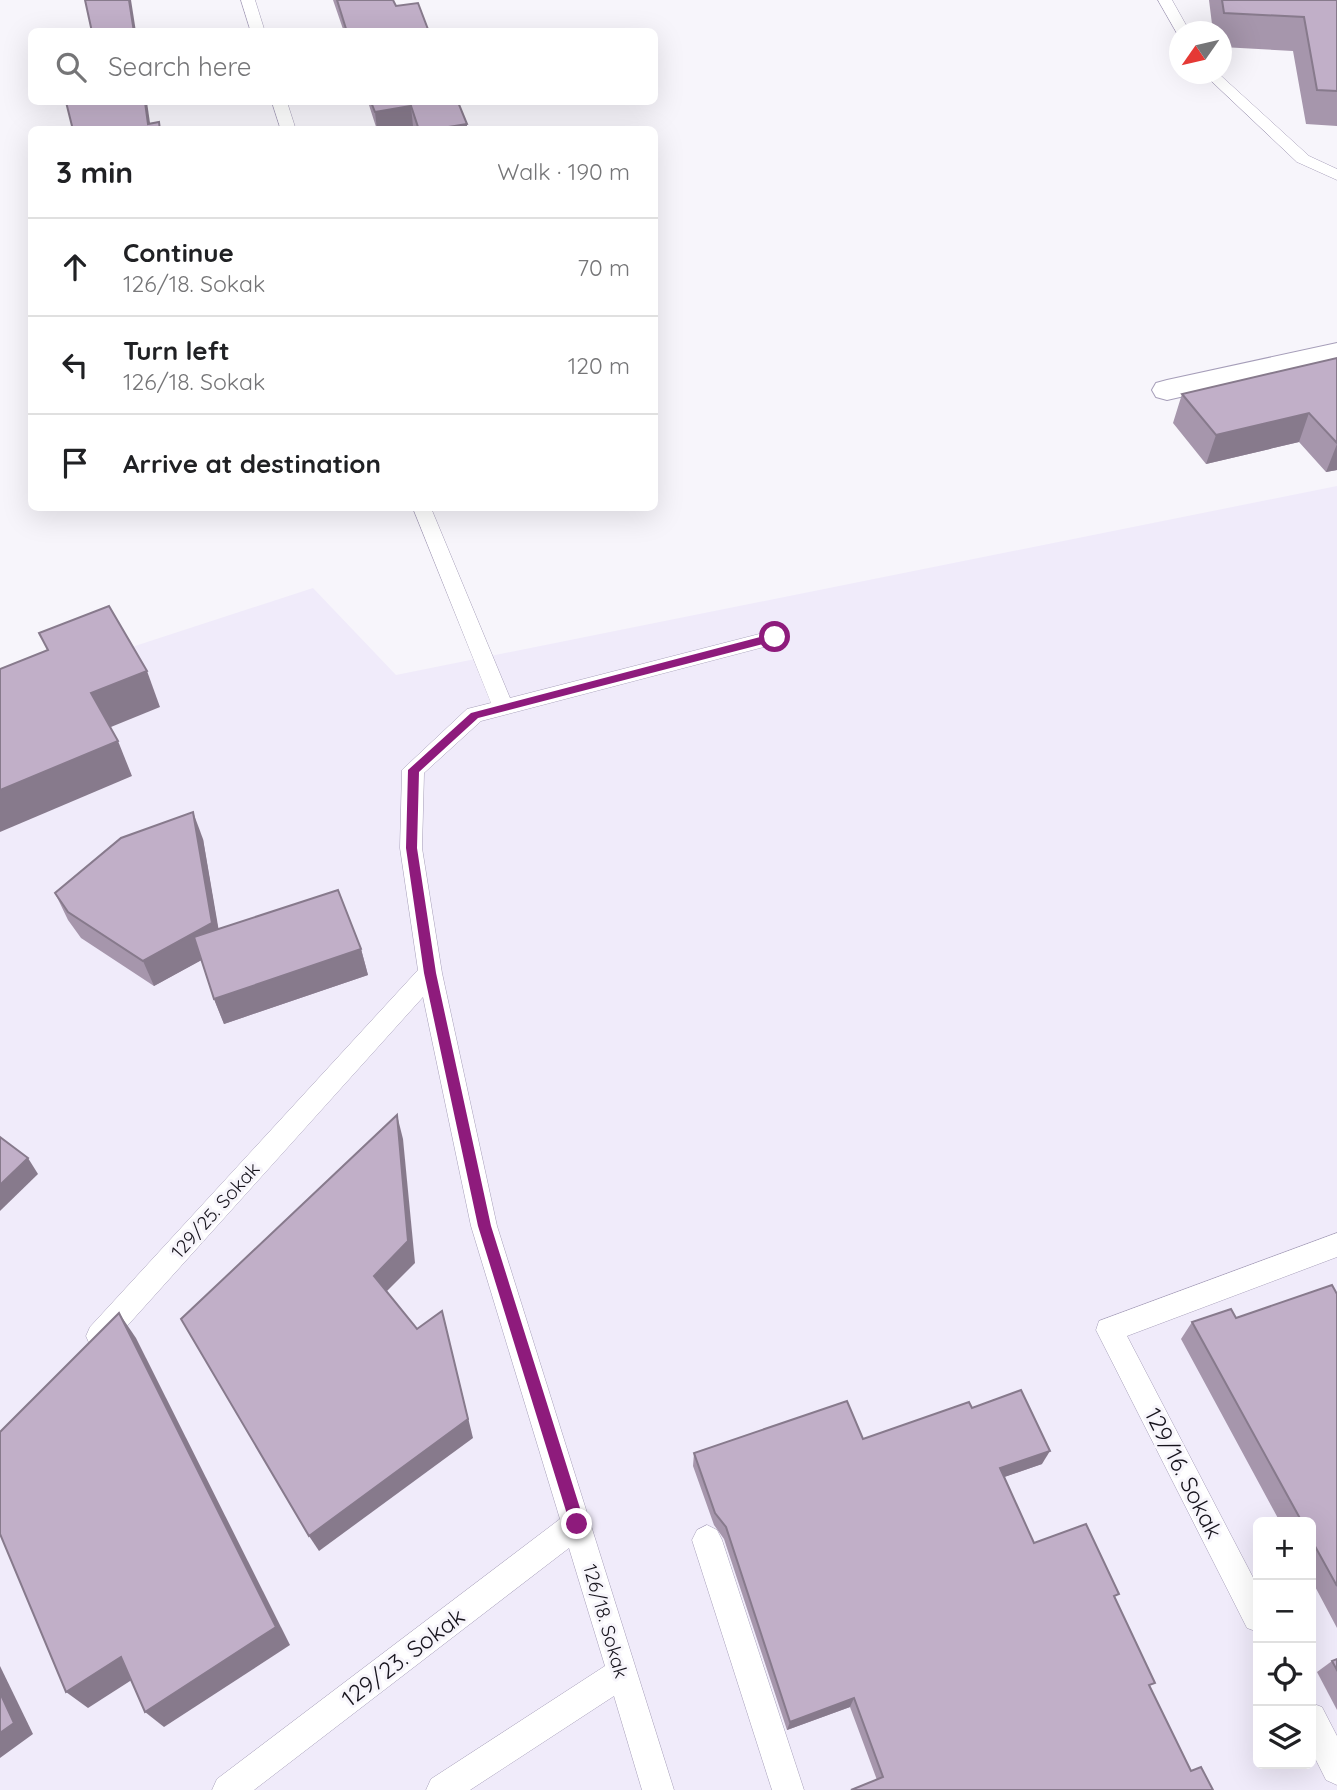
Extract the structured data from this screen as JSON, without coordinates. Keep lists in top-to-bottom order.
{
  "streets": {
    "lane": [
      "129/25. Sokak",
      "129/16. Sokak",
      "126/18. Sokak",
      "129/23. Sokak"
    ]
  },
  "crossings": [
    ["129/25. Sokak", "126/18. Sokak"],
    ["126/18. Sokak", "129/23. Sokak"]
  ],
  "north": "bottom left",
  "page": {
    "search": "Search here",
    "heading": ["3 min", "Walk · 190 m"],
    "list": [
      ["Continue", "126/18. Sokak", "70 m"],
      ["Turn left", "126/18. Sokak", "120 m"],
      "Arrive at destination"
    ],
    "map_buttons": ["+", "−"]
  }
}
